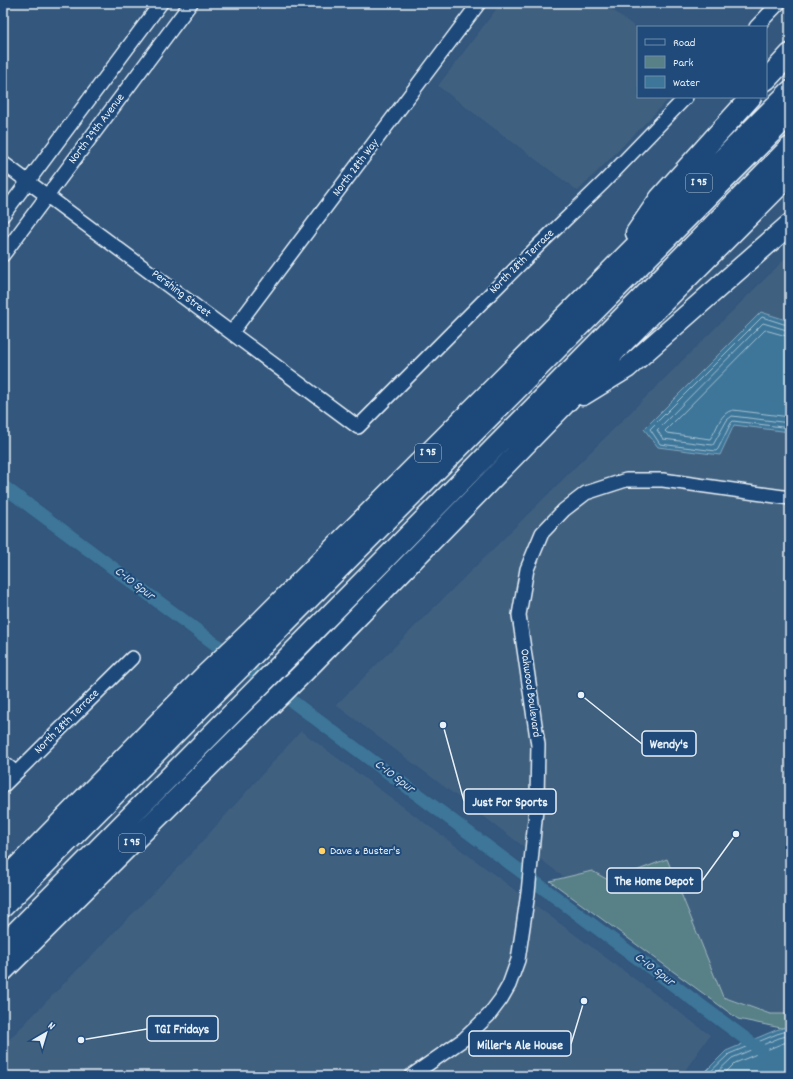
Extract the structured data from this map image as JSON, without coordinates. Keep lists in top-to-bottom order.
{
  "streets": {
    "highway": ["I 95"],
    "street": [
      "North 29th Avenue",
      "North 28th Way",
      "North 28th Terrace",
      "Pershing Street",
      "Oakwood Boulevard"
    ]
  },
  "crossings": [
    ["North 29th Avenue", "Pershing Street"],
    ["North 28th Way", "Pershing Street"],
    ["North 28th Terrace", "Pershing Street"]
  ],
  "water": ["C-10 Spur"],
  "places": [
    "Wendy's",
    "Just For Sports",
    "The Home Depot",
    "Dave & Buster's",
    "Miller's Ale House",
    "TGI Fridays"
  ],
  "legend": ["Road", "Park", "Water"],
  "north": "top right"
}
